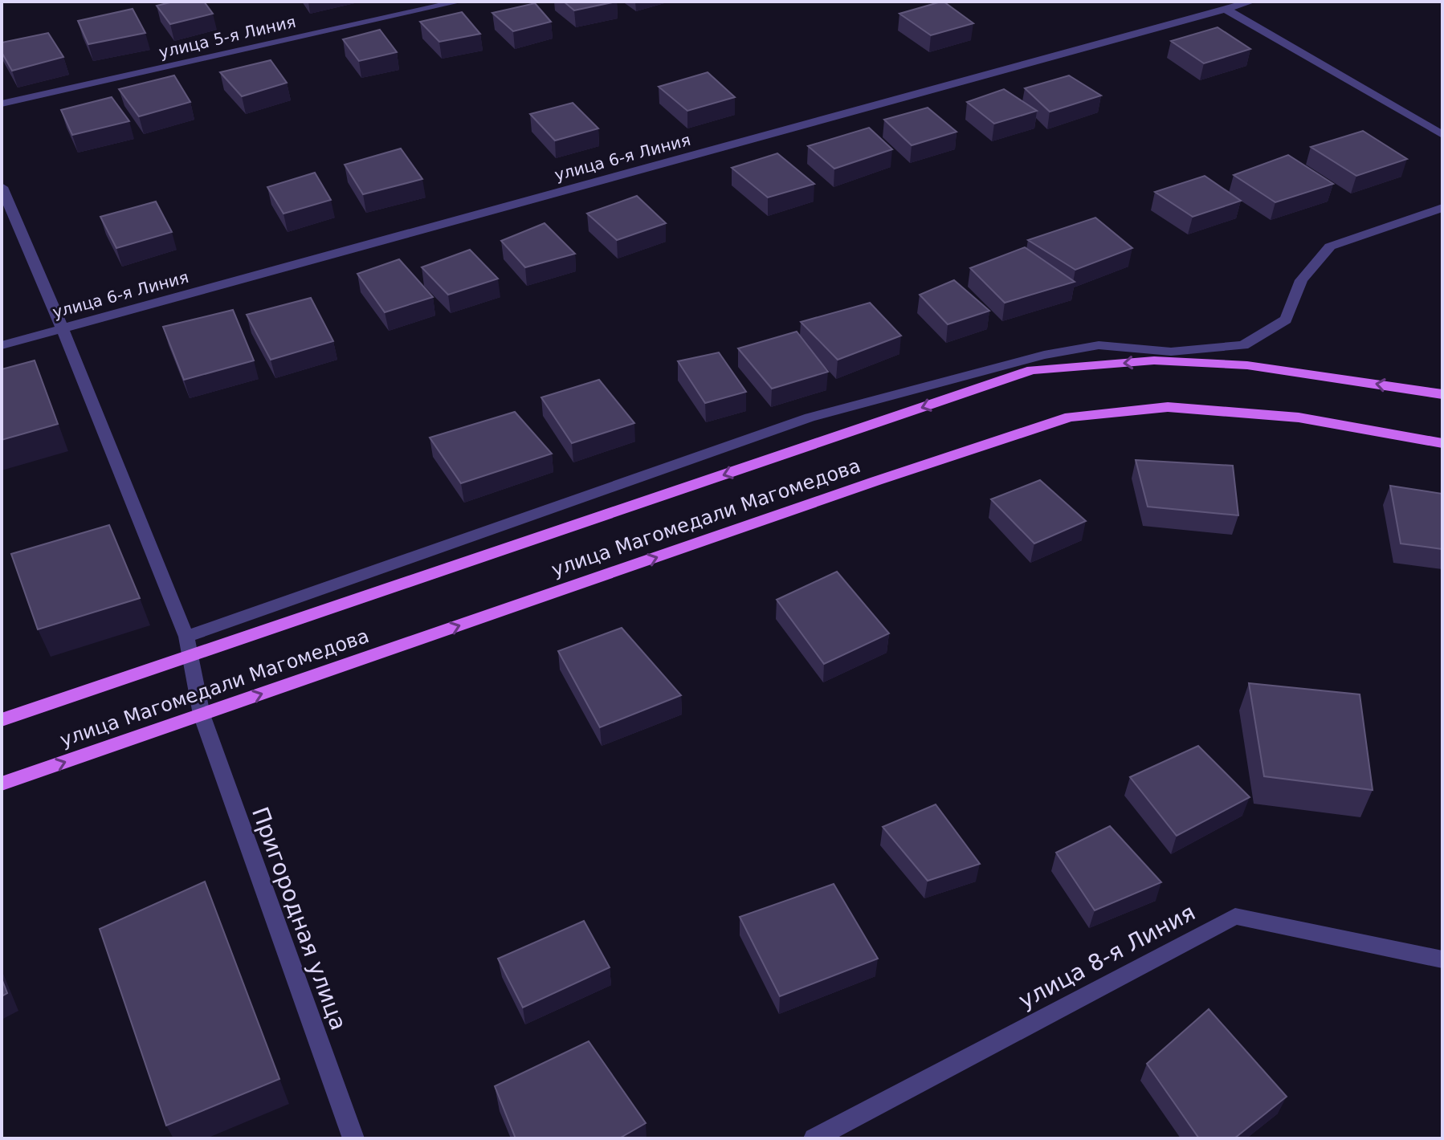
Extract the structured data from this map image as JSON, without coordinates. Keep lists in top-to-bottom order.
{
  "streets": {
    "main road": ["улица Магомедали Магомедова"],
    "street": [
      "улица 5-я Линия",
      "улица 6-я Линия",
      "Пригородная улица",
      "улица 8-я Линия"
    ]
  },
  "crossings": [
    ["улица 6-я Линия", "Пригородная улица"],
    ["улица Магомедали Магомедова", "Пригородная улица"]
  ]
}
